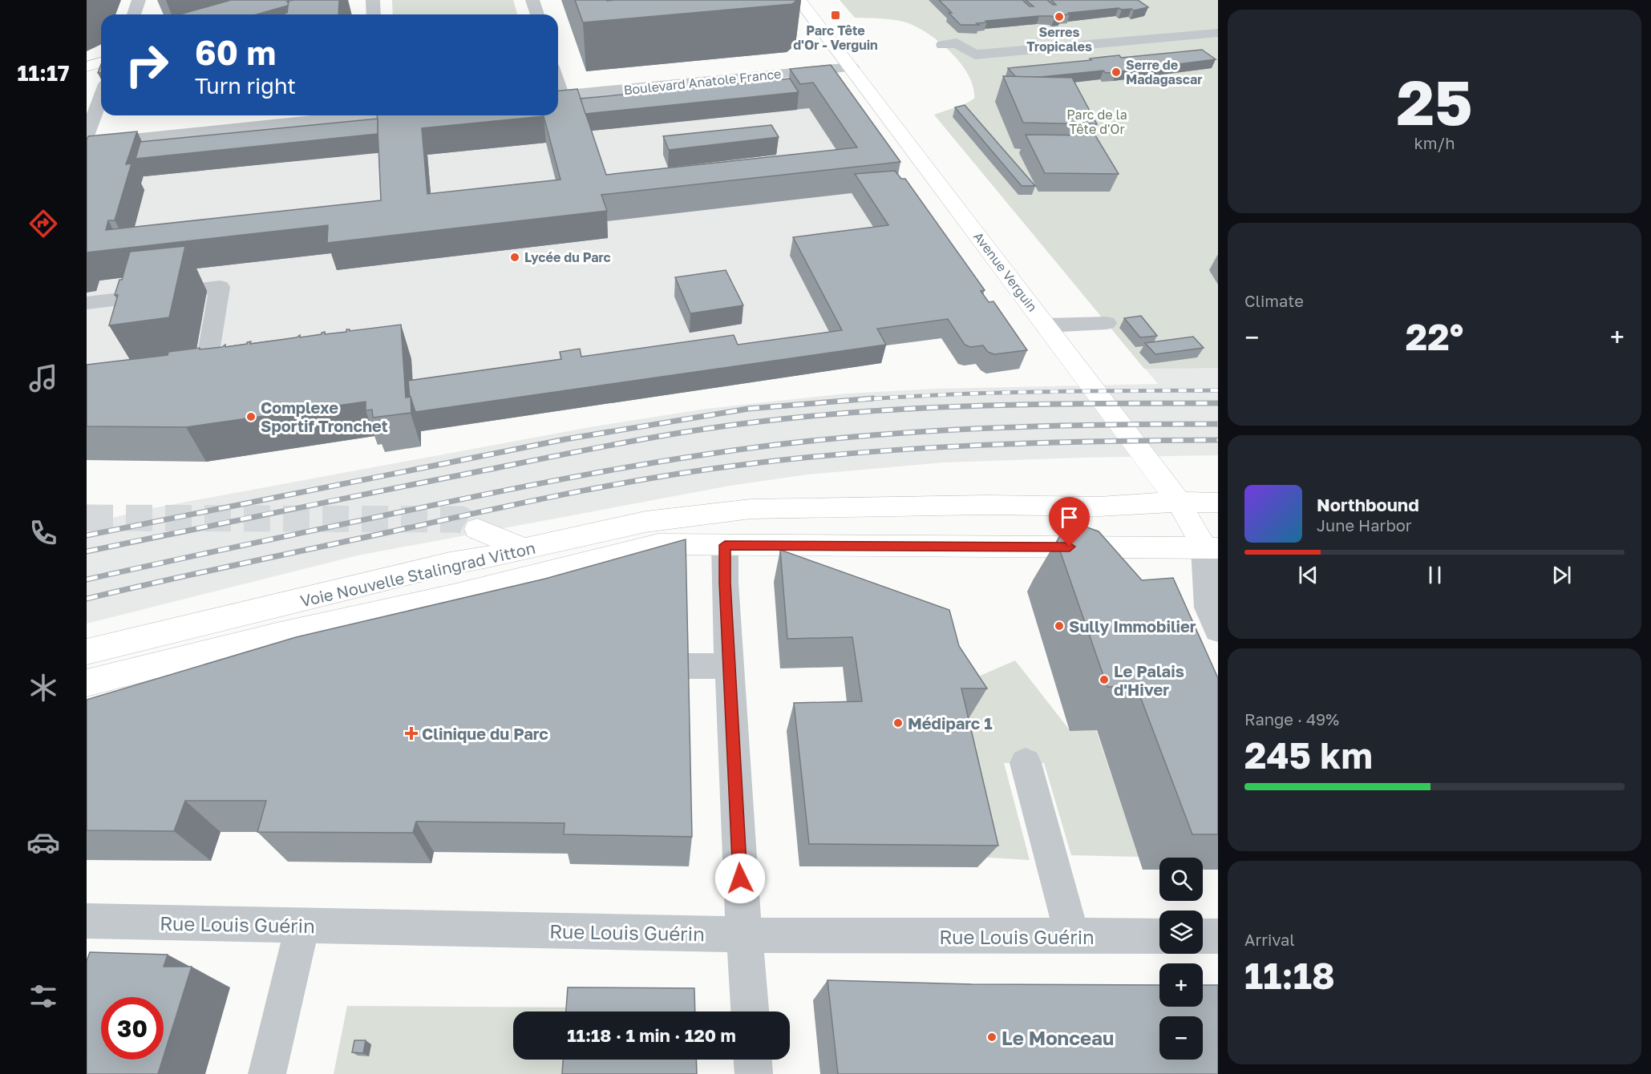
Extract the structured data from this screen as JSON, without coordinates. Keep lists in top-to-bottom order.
{
  "streets": {
    "main road": ["Avenue Verguin", "Voie Nouvelle Stalingrad Vitton"],
    "street": ["Boulevard Anatole France", "Rue Louis Guérin"]
  },
  "crossings": [
    ["Boulevard Anatole France", "Avenue Verguin"],
    ["Avenue Verguin", "Voie Nouvelle Stalingrad Vitton"]
  ],
  "parks": ["Parc de la Tête d'Or"],
  "places": {
    "transit": ["Parc Tête d'Or - Verguin"],
    "other": [
      "Serres Tropicales",
      "Serre de Madagascar",
      "Lycée du Parc",
      "Complexe Sportif Tronchet",
      "Sully Immobilier",
      "Le Palais d'Hiver",
      "Médiparc 1",
      "Le Monceau"
    ],
    "health": ["Clinique du Parc"]
  },
  "page": {
    "tabs": "11:17",
    "tile": [
      ["25", "km/h"],
      "Climate",
      ["Range · 49%", "245 km"],
      ["Arrival", "11:18"]
    ],
    "turn": ["60 m", "Turn right"],
    "heat": ["−", "22°", "+"],
    "song": ["Northbound", "June Harbor"],
    "map_buttons": ["+", "−"],
    "limit": "30",
    "trip": "11:18 · 1 min · 120 m"
  }
}
